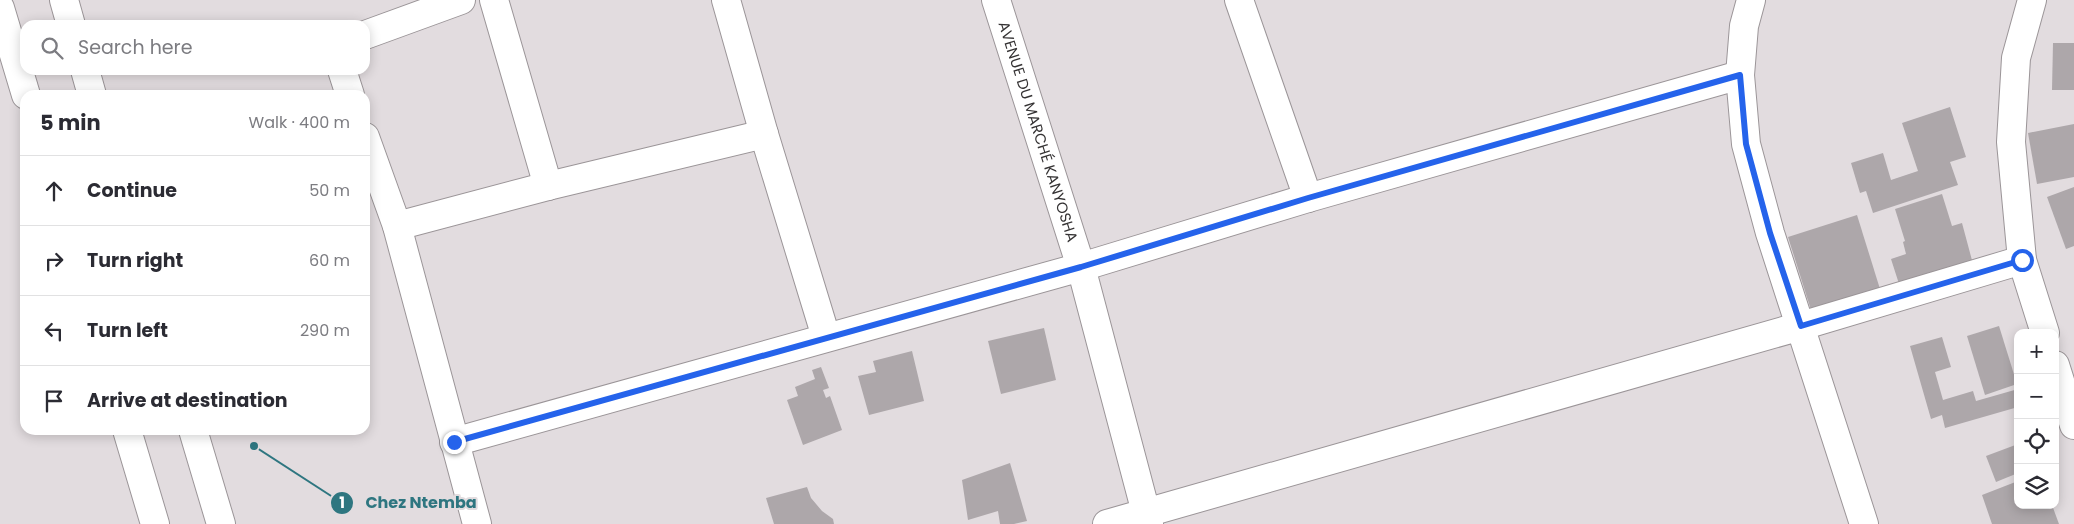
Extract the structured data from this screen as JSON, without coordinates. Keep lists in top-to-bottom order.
{
  "streets": {
    "street": ["AVENUE DU MARCHÉ KANYOSHA"]
  },
  "places": ["Chez Ntemba"],
  "page": {
    "search": "Search here",
    "heading": ["5 min", "Walk · 400 m"],
    "list": [
      ["Continue", "50 m"],
      ["Turn right", "60 m"],
      ["Turn left", "290 m"],
      "Arrive at destination"
    ],
    "map_buttons": ["+", "−"]
  }
}
